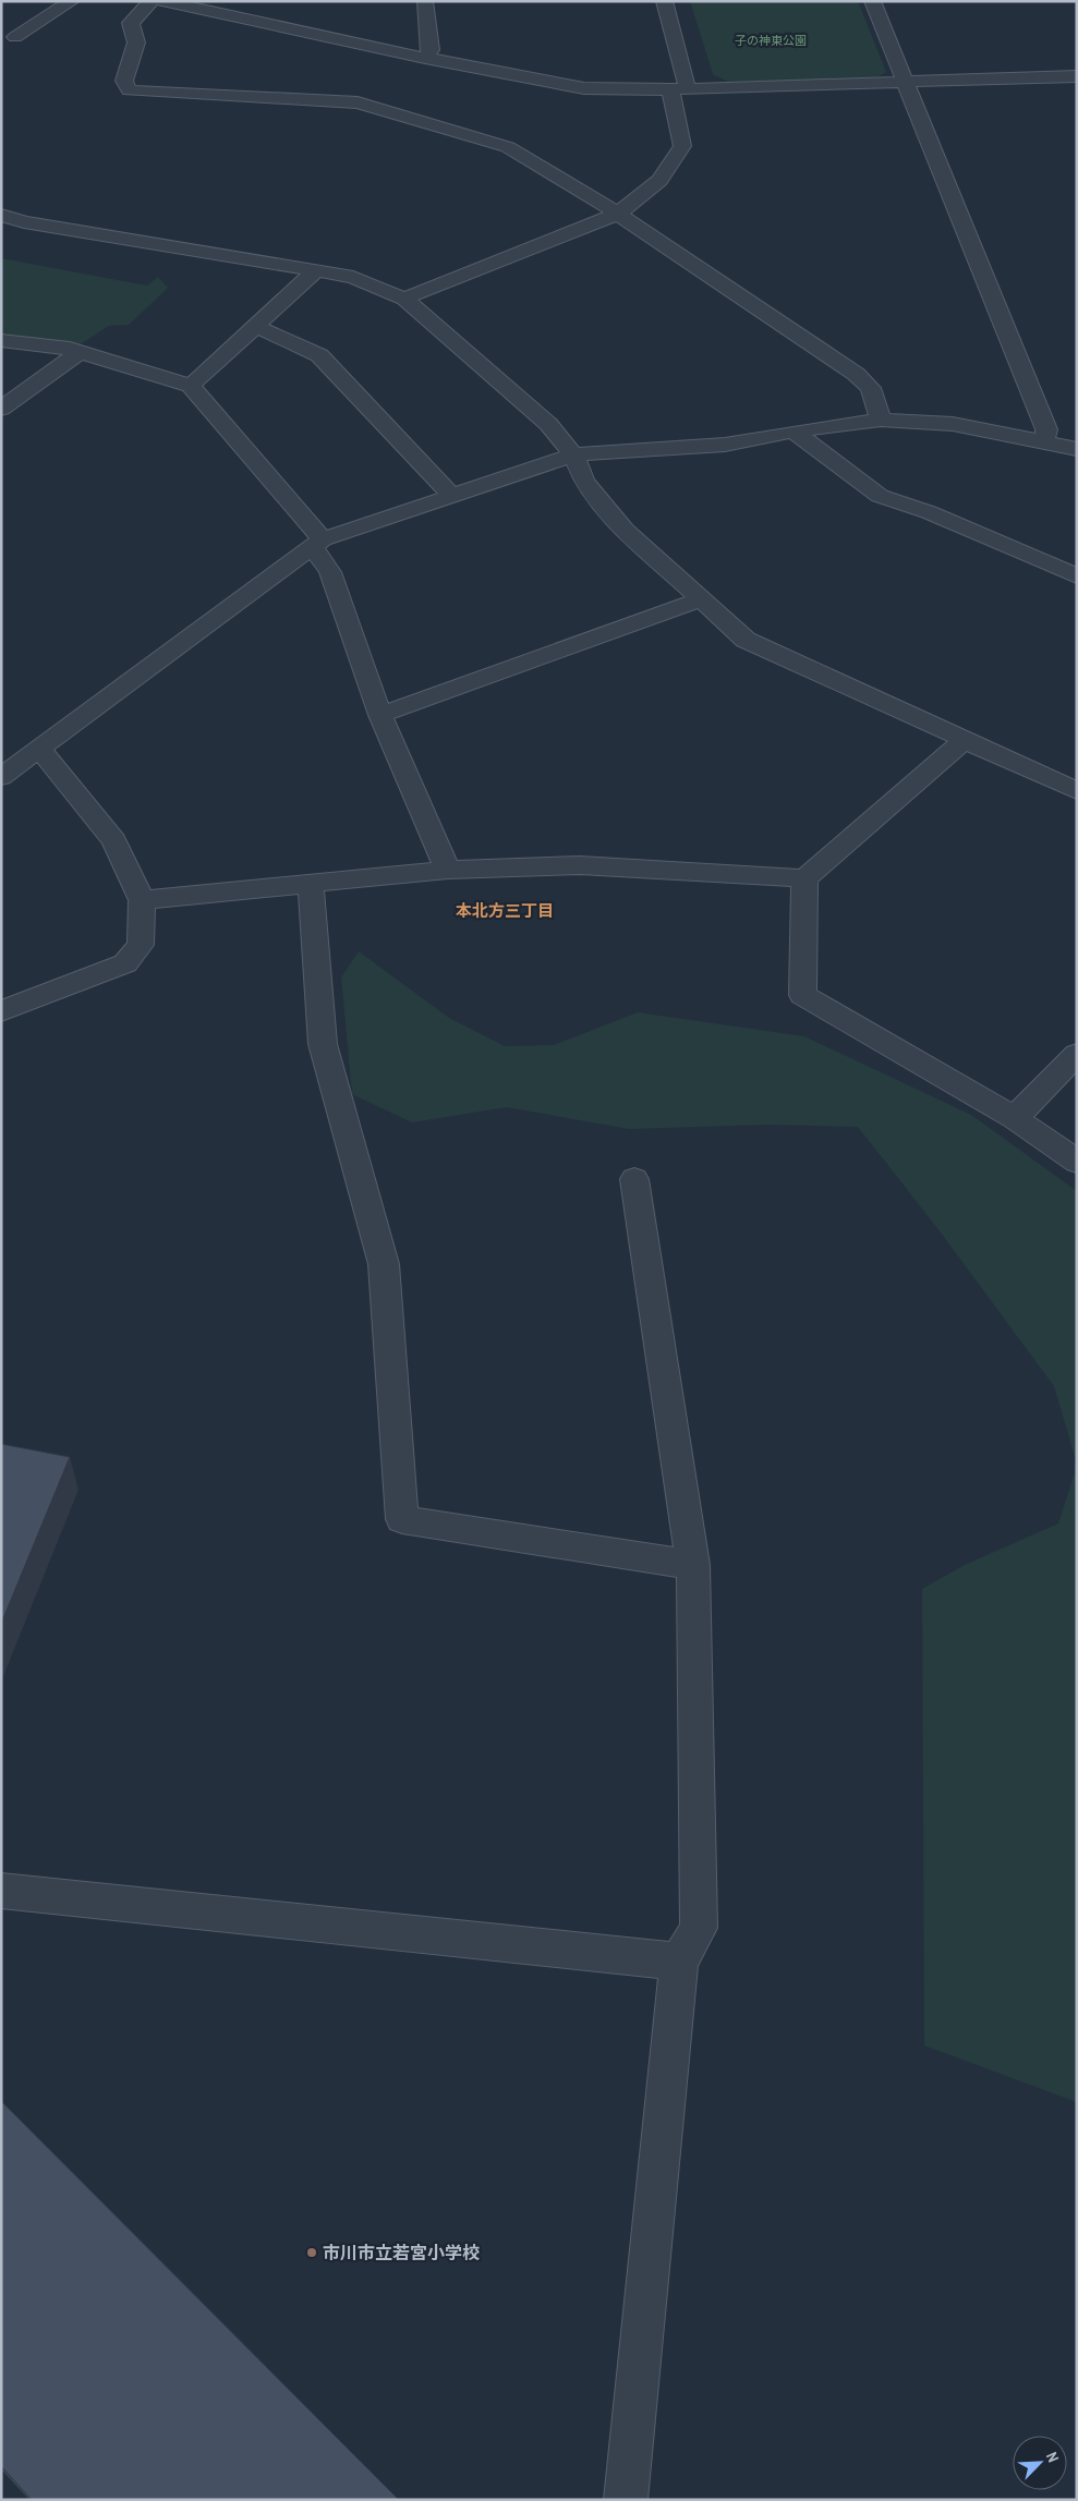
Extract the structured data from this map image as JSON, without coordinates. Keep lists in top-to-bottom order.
{
  "districts": ["本北方三丁目"],
  "parks": ["子の神東公園"],
  "places": ["市川市立若宮小学校"],
  "north": "top right"
}
